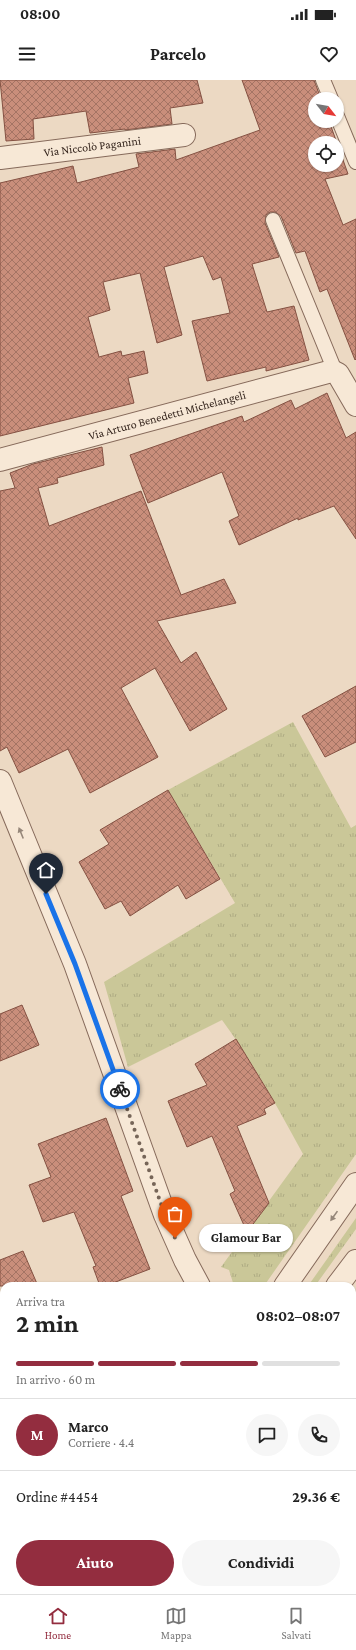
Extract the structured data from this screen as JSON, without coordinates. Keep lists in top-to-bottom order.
{
  "streets": {
    "street": ["Via Niccolò Paganini", "Via Arturo Benedetti Michelangeli"]
  },
  "places": ["Glamour Bar"],
  "north": "bottom right",
  "page": {
    "status": "08:00",
    "header": "Parcelo",
    "bubble": "Glamour Bar",
    "heading": ["2 min", "Arriva tra", "08:02–08:07"],
    "panel": [
      "Marco",
      "Corriere · 4.4",
      "Ordine #4454",
      "29.36 €"
    ],
    "bar": "In arrivo · 60 m",
    "round": "M",
    "buttons": ["Aiuto", "Condividi"],
    "tabs": ["Home", "Mappa", "Salvati"]
  }
}
